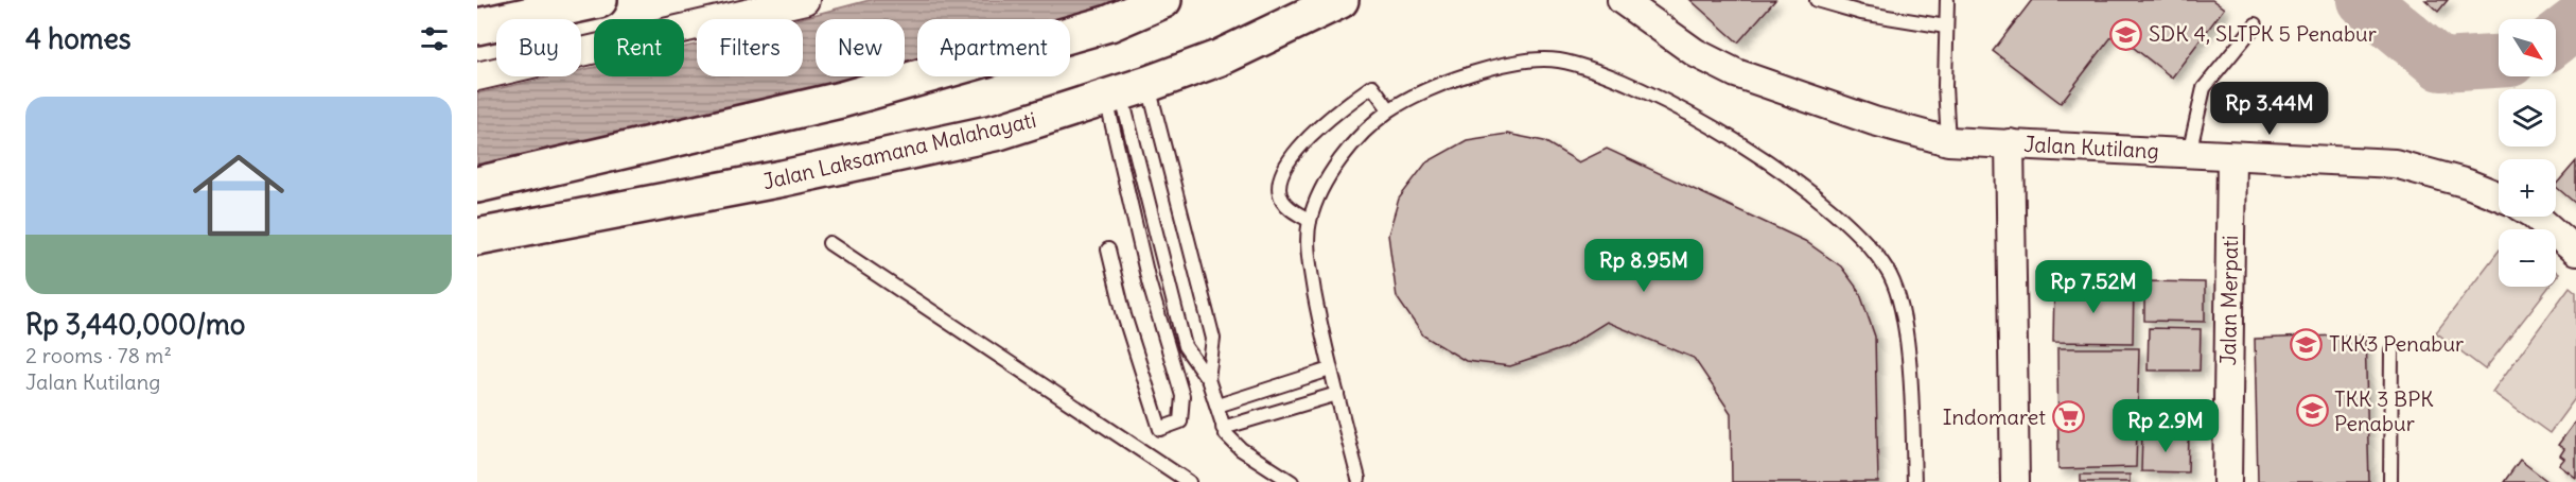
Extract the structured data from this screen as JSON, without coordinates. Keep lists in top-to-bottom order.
{
  "streets": {
    "main road": ["Jalan Laksamana Malahayati"],
    "street": ["Jalan Kutilang", "Jalan Merpati"]
  },
  "crossings": [
    ["Jalan Kutilang", "Jalan Merpati"]
  ],
  "places": {
    "school or university": ["SDK 4, SLTPK 5 Penabur", "TKK3 Penabur", "TKK 3 BPK Penabur"],
    "supermarket": ["Indomaret"]
  },
  "north": "bottom right",
  "page": {
    "heading": "4 homes",
    "map_buttons": ["+", "−"],
    "chip": [
      "Buy",
      "Rent",
      "Filters",
      "New",
      "Apartment"
    ],
    "list": [
      {
        "name": "Rp 3,440,000/mo",
        "note": "2 rooms · 78 m² · Jalan Kutilang"
      }
    ],
    "price": [
      "Rp 3.44M",
      "Rp 8.95M",
      "Rp 7.52M",
      "Rp 2.9M"
    ]
  }
}
